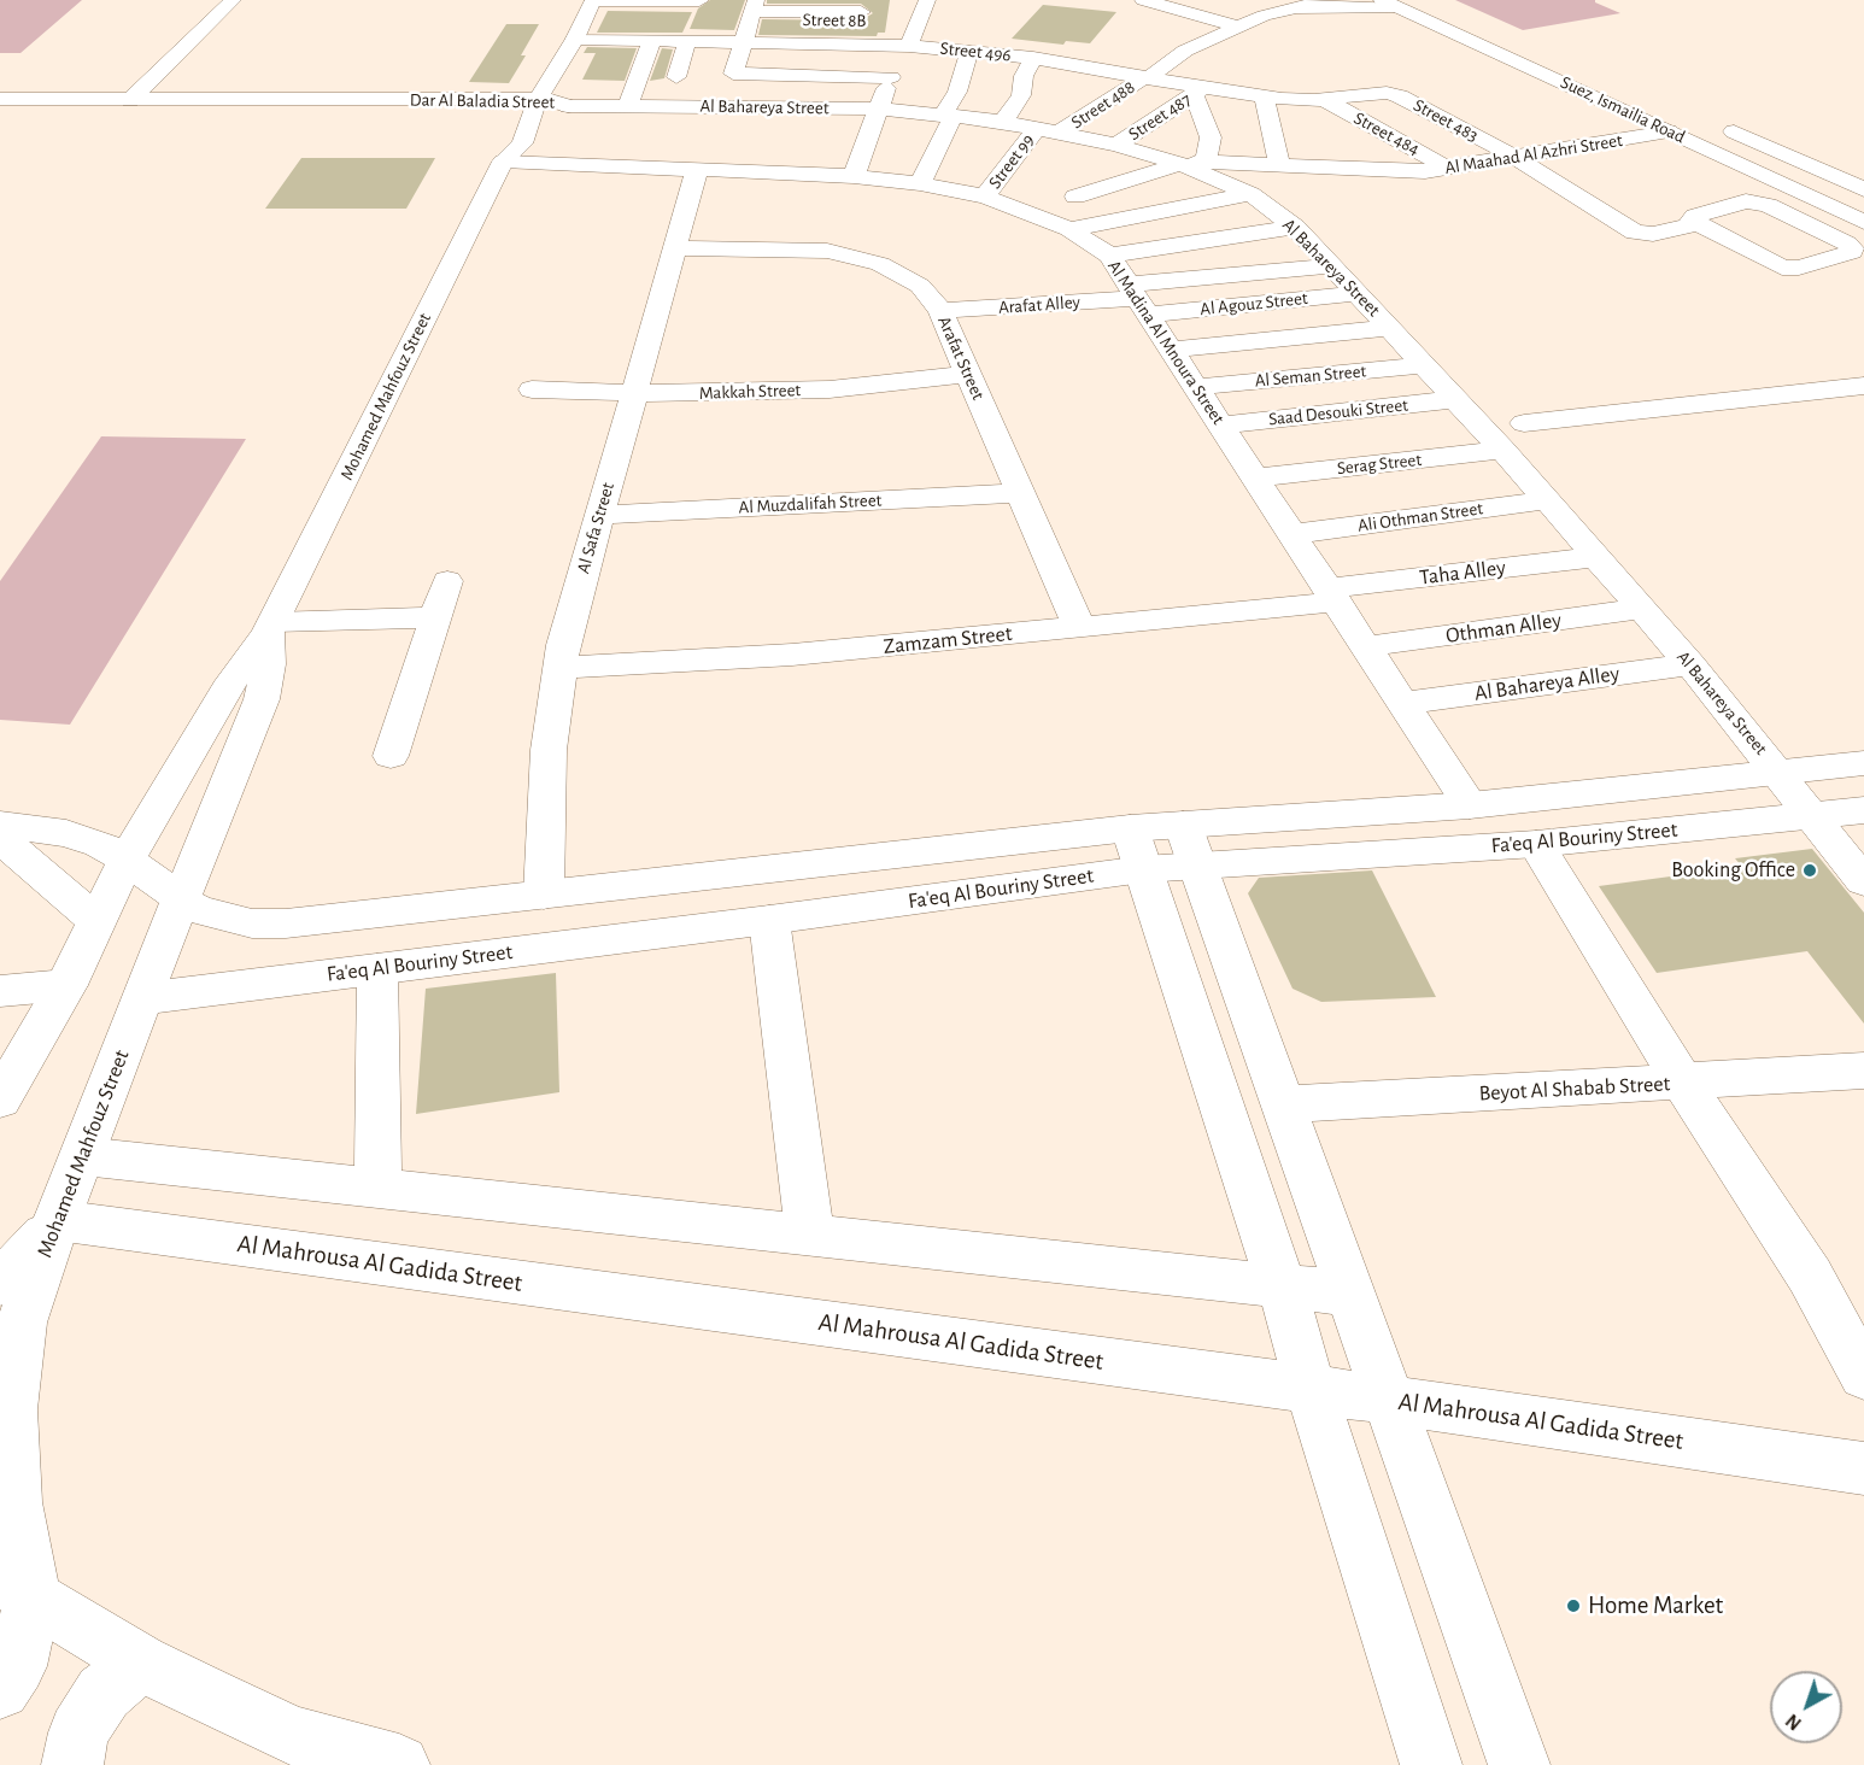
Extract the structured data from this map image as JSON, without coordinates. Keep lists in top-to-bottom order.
{
  "streets": {
    "street": [
      "Street 8B",
      "Street 496",
      "Dar Al Baladia Street",
      "Street 488",
      "Al Bahareya Street",
      "Suez, Ismailia Road",
      "Street 487",
      "Street 483",
      "Street 484",
      "Al Maahad Al Azhri Street",
      "Street 99",
      "Al Agouz Street",
      "Arafat Alley",
      "Al Madina Al Mnoura Street",
      "Arafat Street",
      "Al Seman Street",
      "Makkah Street",
      "Mohamed Mahfouz Street",
      "Saad Desouki Street",
      "Serag Street",
      "Al Muzdalifah Street",
      "Ali Othman Street",
      "Al Safa Street",
      "Taha Alley",
      "Othman Alley",
      "Zamzam Street",
      "Al Bahareya Alley",
      "Fa'eq Al Bouriny Street",
      "Beyot Al Shabab Street",
      "Al Mahrousa Al Gadida Street"
    ]
  },
  "crossings": [
    ["Street 496", "Street 488"],
    ["Street 496", "Street 487"],
    ["Street 496", "Street 483"],
    ["Street 496", "Street 484"],
    ["Street 496", "Mohamed Mahfouz Street"],
    ["Dar Al Baladia Street", "Al Bahareya Street"],
    ["Dar Al Baladia Street", "Mohamed Mahfouz Street"],
    ["Street 488", "Al Bahareya Street"],
    ["Street 488", "Street 99"],
    ["Al Bahareya Street", "Street 487"],
    ["Al Bahareya Street", "Al Maahad Al Azhri Street"],
    ["Al Bahareya Street", "Street 99"],
    ["Al Bahareya Street", "Al Agouz Street"],
    ["Al Bahareya Street", "Al Seman Street"],
    ["Al Bahareya Street", "Saad Desouki Street"],
    ["Al Bahareya Street", "Serag Street"],
    ["Al Bahareya Street", "Ali Othman Street"],
    ["Al Bahareya Street", "Taha Alley"],
    ["Al Bahareya Street", "Othman Alley"],
    ["Al Bahareya Street", "Al Bahareya Alley"],
    ["Al Bahareya Street", "Fa'eq Al Bouriny Street"],
    ["Suez, Ismailia Road", "Al Maahad Al Azhri Street"],
    ["Street 483", "Al Maahad Al Azhri Street"],
    ["Street 484", "Al Maahad Al Azhri Street"],
    ["Street 99", "Al Madina Al Mnoura Street"],
    ["Al Agouz Street", "Arafat Alley"],
    ["Al Agouz Street", "Al Madina Al Mnoura Street"],
    ["Arafat Alley", "Al Madina Al Mnoura Street"],
    ["Arafat Alley", "Arafat Street"],
    ["Al Madina Al Mnoura Street", "Al Seman Street"],
    ["Al Madina Al Mnoura Street", "Mohamed Mahfouz Street"],
    ["Al Madina Al Mnoura Street", "Saad Desouki Street"],
    ["Al Madina Al Mnoura Street", "Serag Street"],
    ["Al Madina Al Mnoura Street", "Ali Othman Street"],
    ["Al Madina Al Mnoura Street", "Al Safa Street"],
    ["Al Madina Al Mnoura Street", "Taha Alley"],
    ["Al Madina Al Mnoura Street", "Othman Alley"],
    ["Al Madina Al Mnoura Street", "Zamzam Street"],
    ["Al Madina Al Mnoura Street", "Al Bahareya Alley"],
    ["Al Madina Al Mnoura Street", "Fa'eq Al Bouriny Street"],
    ["Arafat Street", "Makkah Street"],
    ["Arafat Street", "Al Muzdalifah Street"],
    ["Arafat Street", "Al Safa Street"],
    ["Arafat Street", "Zamzam Street"],
    ["Makkah Street", "Al Safa Street"],
    ["Mohamed Mahfouz Street", "Fa'eq Al Bouriny Street"],
    ["Mohamed Mahfouz Street", "Al Mahrousa Al Gadida Street"],
    ["Al Muzdalifah Street", "Al Safa Street"],
    ["Al Safa Street", "Zamzam Street"],
    ["Al Safa Street", "Fa'eq Al Bouriny Street"],
    ["Taha Alley", "Zamzam Street"]
  ],
  "places": ["Booking Office", "Home Market"],
  "north": "bottom left"
}
